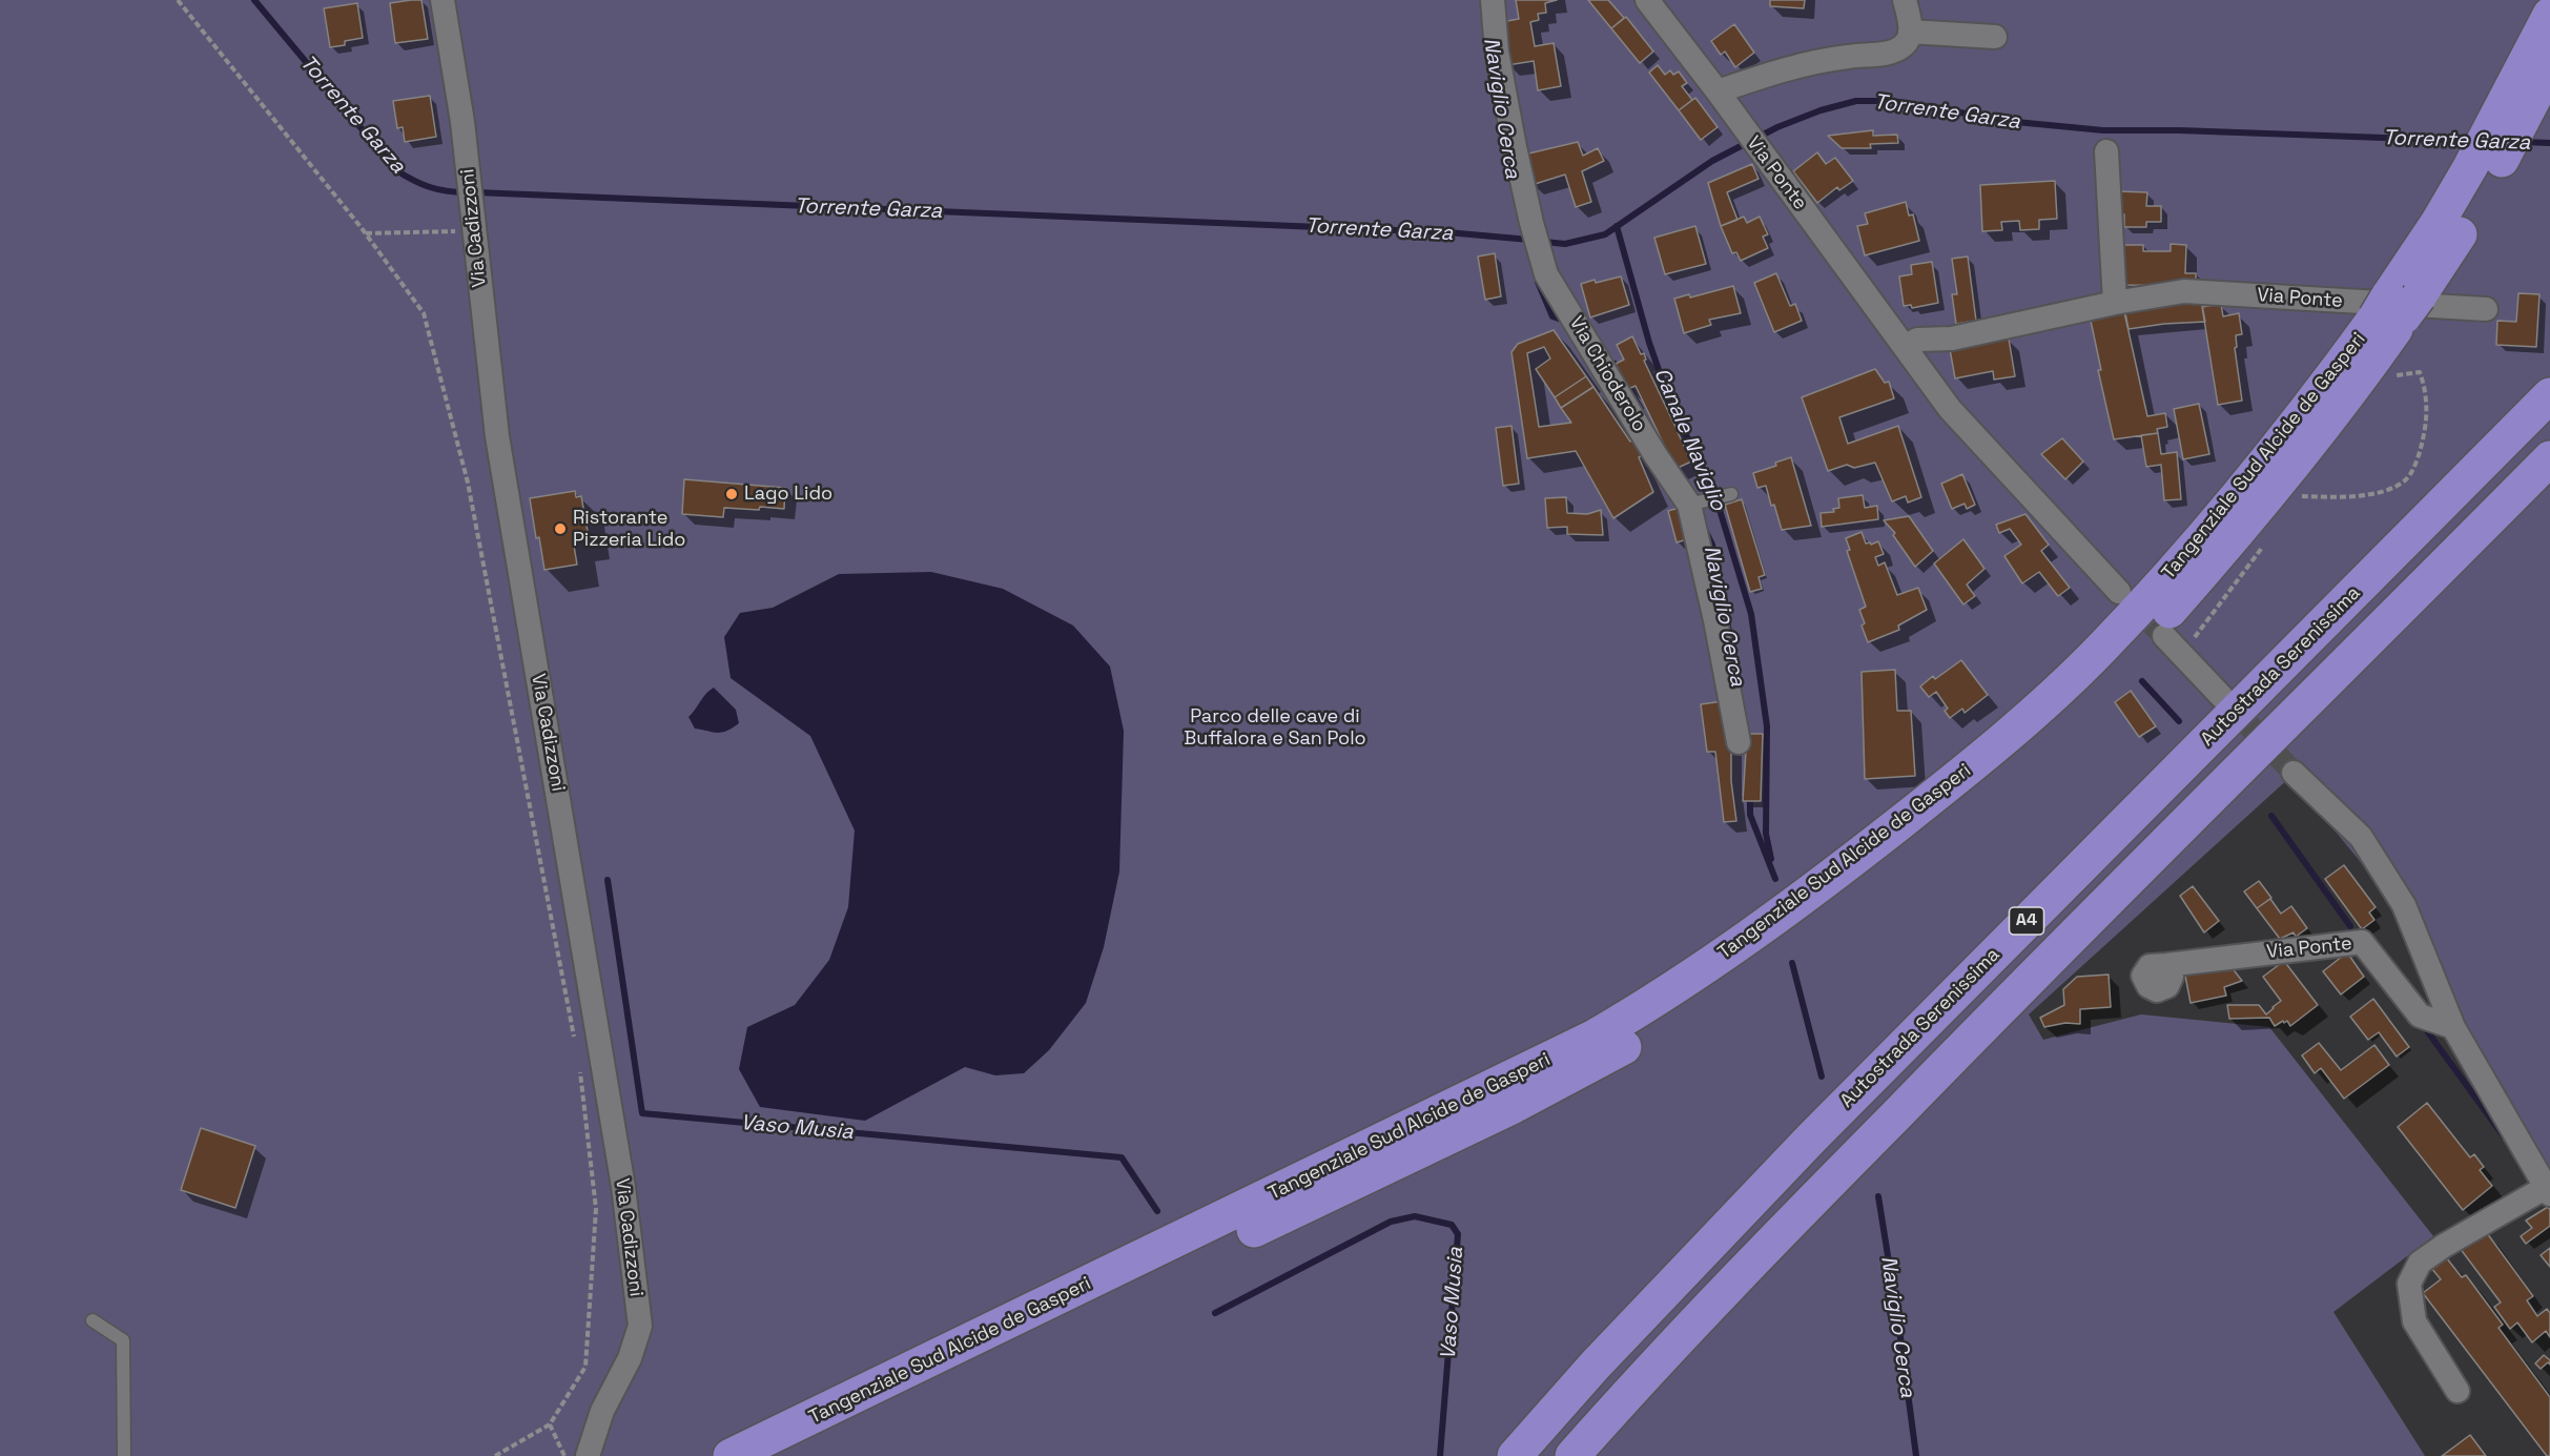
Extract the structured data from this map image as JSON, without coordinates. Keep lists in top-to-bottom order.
{
  "streets": {
    "highway": ["Tangenziale Sud Alcide de Gasperi", "Autostrada Serenissima", "A4"],
    "street": ["Via Ponte", "Via Cadizzoni", "Via Chioderolo"]
  },
  "water": [
    "Naviglio Cerca",
    "Torrente Garza",
    "Canale Naviglio",
    "Vaso Musia"
  ],
  "parks": ["Parco delle cave di Buffalora e San Polo"],
  "places": ["Lago Lido", "Ristorante Pizzeria Lido"]
}
